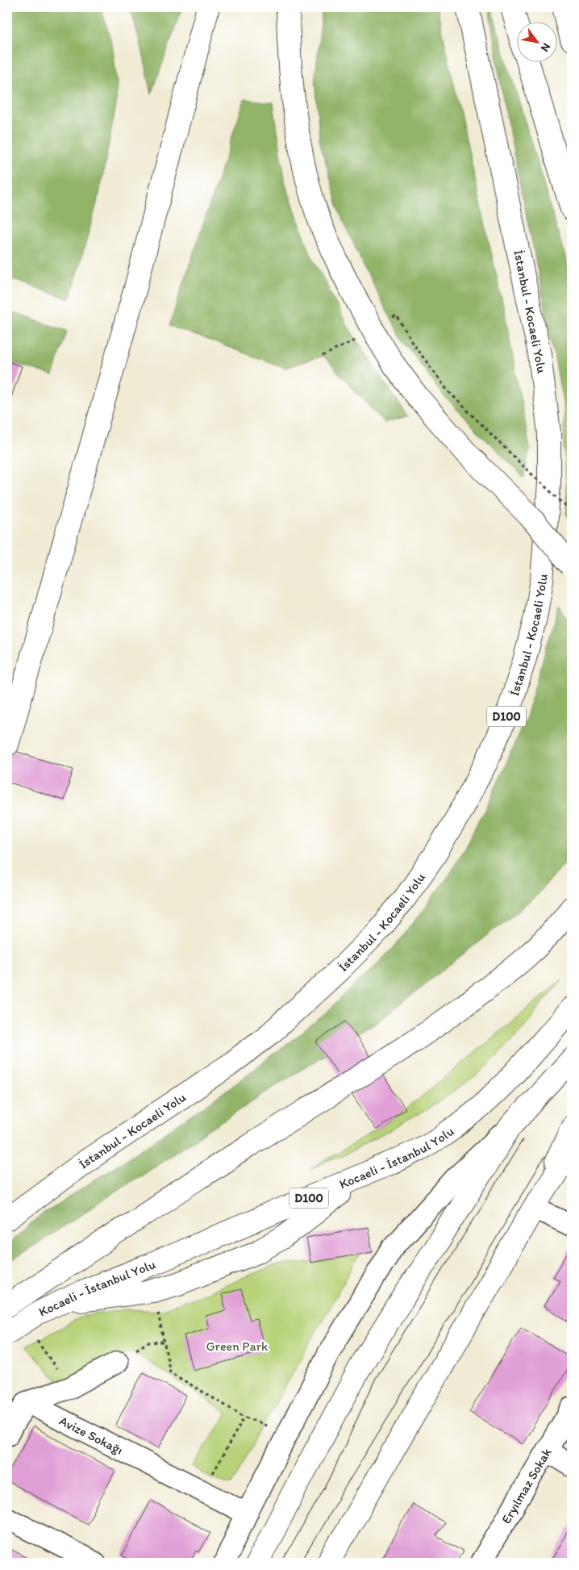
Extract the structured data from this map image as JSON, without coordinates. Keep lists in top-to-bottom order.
{
  "streets": {
    "main road": ["İstanbul - Kocaeli Yolu", "D100", "Kocaeli - İstanbul Yolu"],
    "street": ["Avize Sokağı", "Eryılmaz Sokak"]
  },
  "parks": ["Green Park"],
  "north": "bottom right"
}
